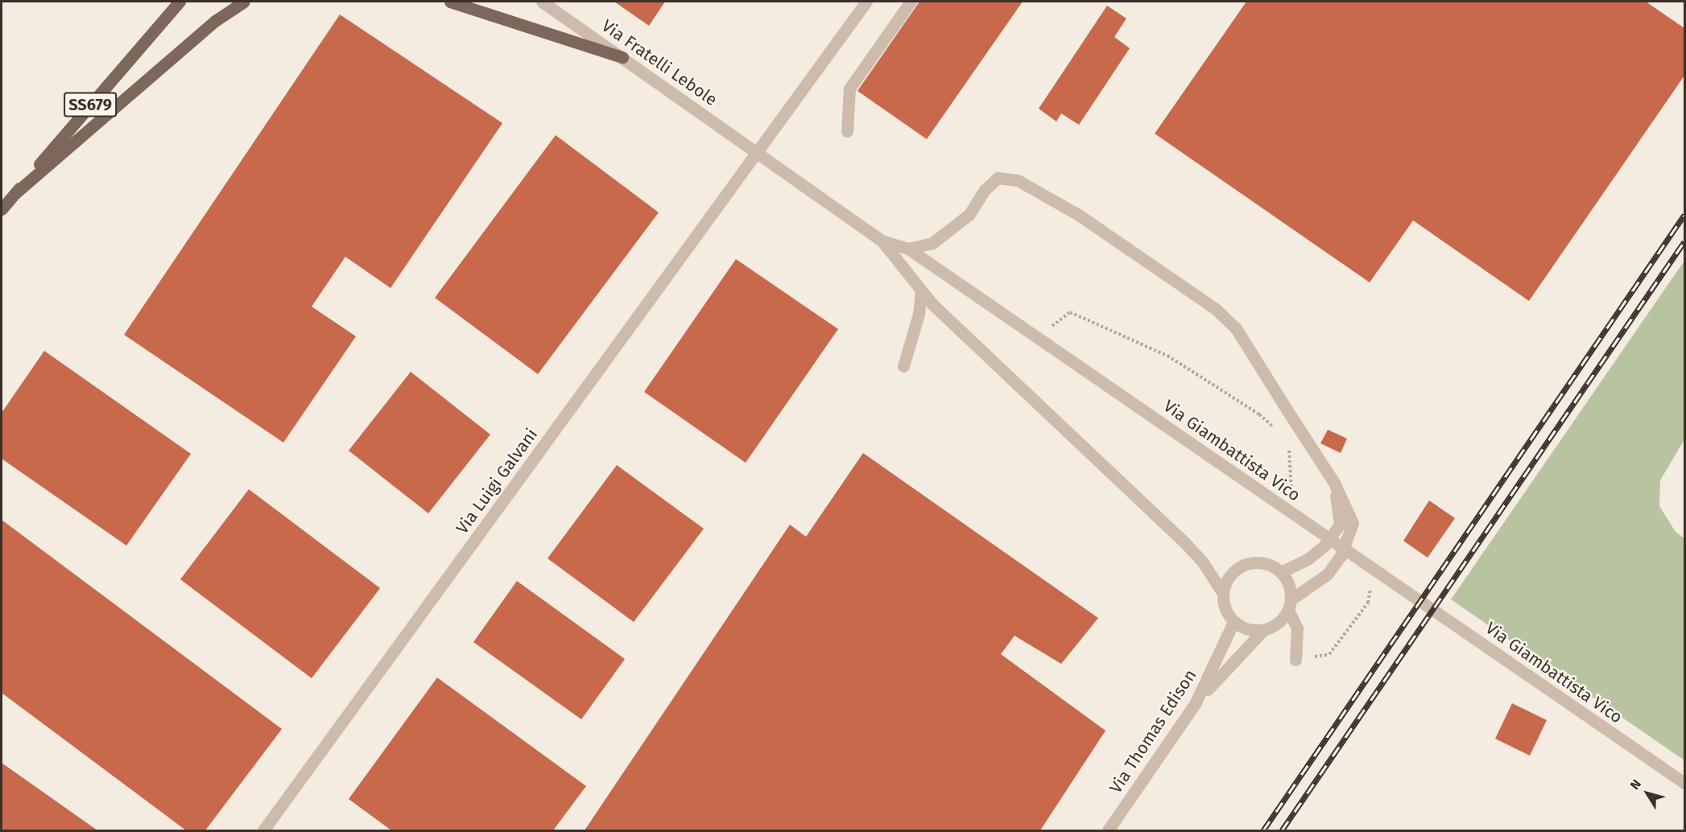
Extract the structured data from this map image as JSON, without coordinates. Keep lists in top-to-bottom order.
{
  "streets": {
    "main road": ["SS679"],
    "street": [
      "Via Fratelli Lebole",
      "Via Giambattista Vico",
      "Via Luigi Galvani",
      "Via Thomas Edison"
    ]
  },
  "crossings": [
    ["Via Fratelli Lebole", "Via Giambattista Vico"],
    ["Via Fratelli Lebole", "Via Luigi Galvani"],
    ["Via Giambattista Vico", "Via Luigi Galvani"]
  ],
  "north": "top left"
}
